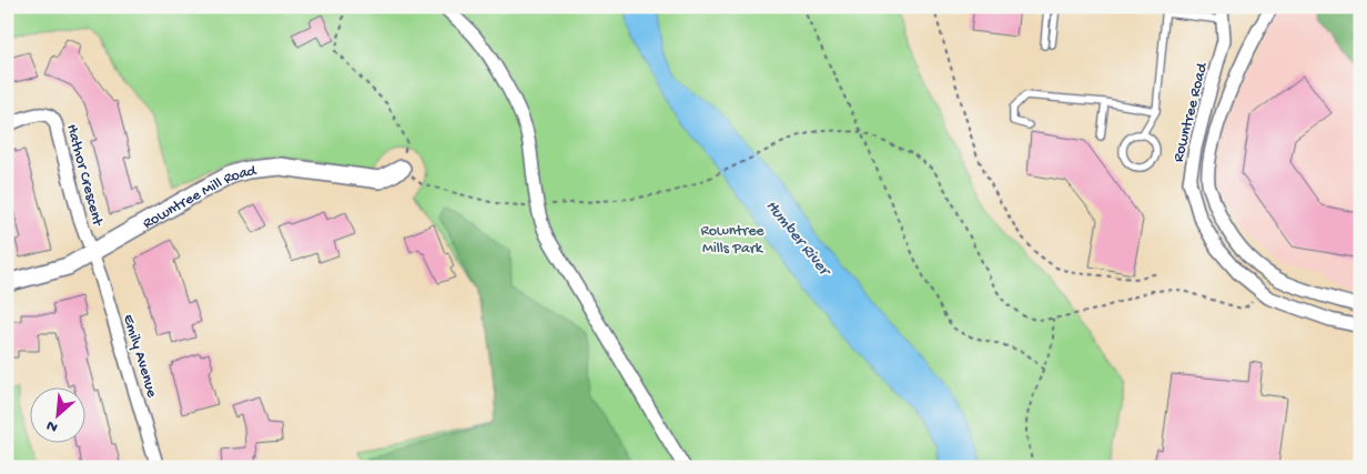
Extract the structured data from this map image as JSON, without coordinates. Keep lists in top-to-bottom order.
{
  "streets": {
    "street": [
      "Rowntree Road",
      "Hathor Crescent",
      "Rowntree Mill Road",
      "Emily Avenue"
    ]
  },
  "crossings": [
    ["Hathor Crescent", "Rowntree Mill Road"],
    ["Hathor Crescent", "Emily Avenue"],
    ["Rowntree Mill Road", "Emily Avenue"]
  ],
  "water": ["Humber River"],
  "parks": ["Rowntree Mills Park"],
  "north": "bottom left"
}
